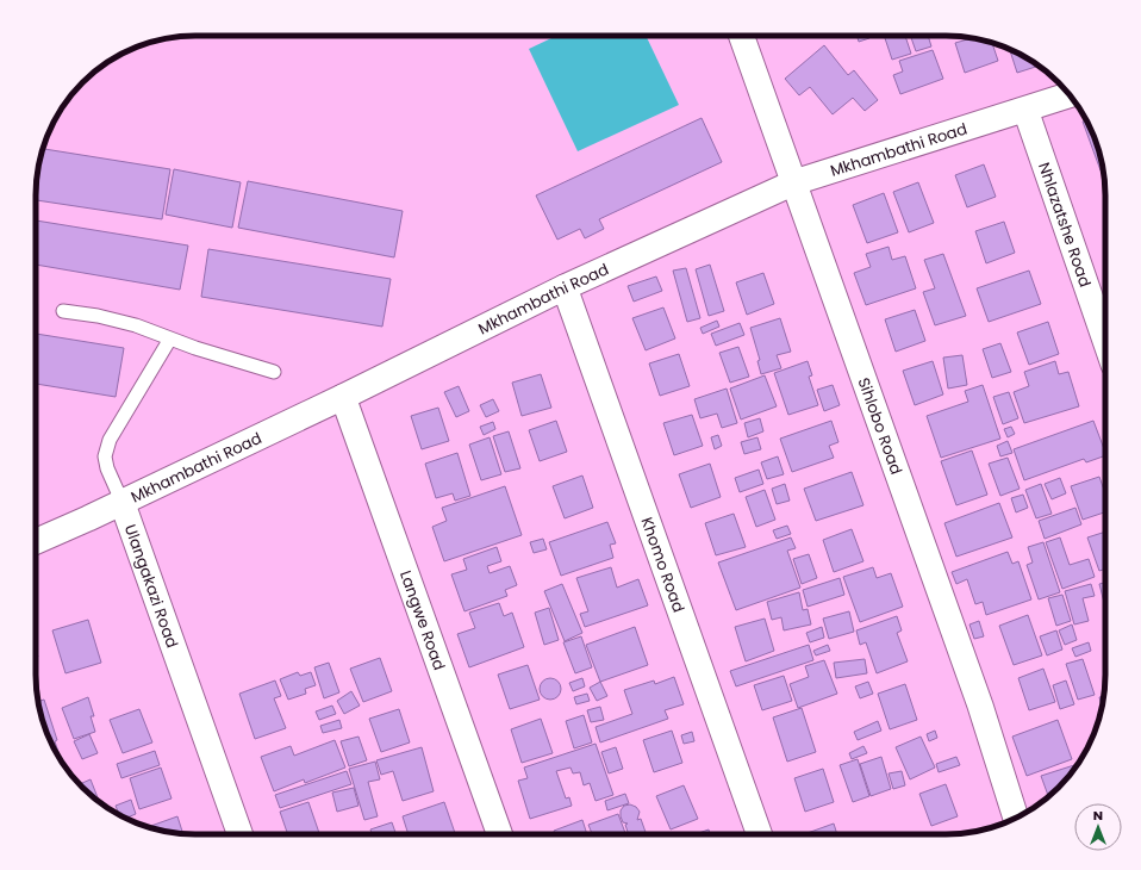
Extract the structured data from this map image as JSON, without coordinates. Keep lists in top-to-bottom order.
{
  "streets": {
    "street": [
      "Mkhambathi Road",
      "Nhlazatshe Road",
      "Sihlobo Road",
      "Khomo Road",
      "Ulangakazi Road",
      "Langwe Road"
    ]
  },
  "crossings": [
    ["Mkhambathi Road", "Nhlazatshe Road"],
    ["Mkhambathi Road", "Sihlobo Road"],
    ["Mkhambathi Road", "Khomo Road"],
    ["Mkhambathi Road", "Ulangakazi Road"],
    ["Mkhambathi Road", "Langwe Road"]
  ],
  "north": "top"
}
